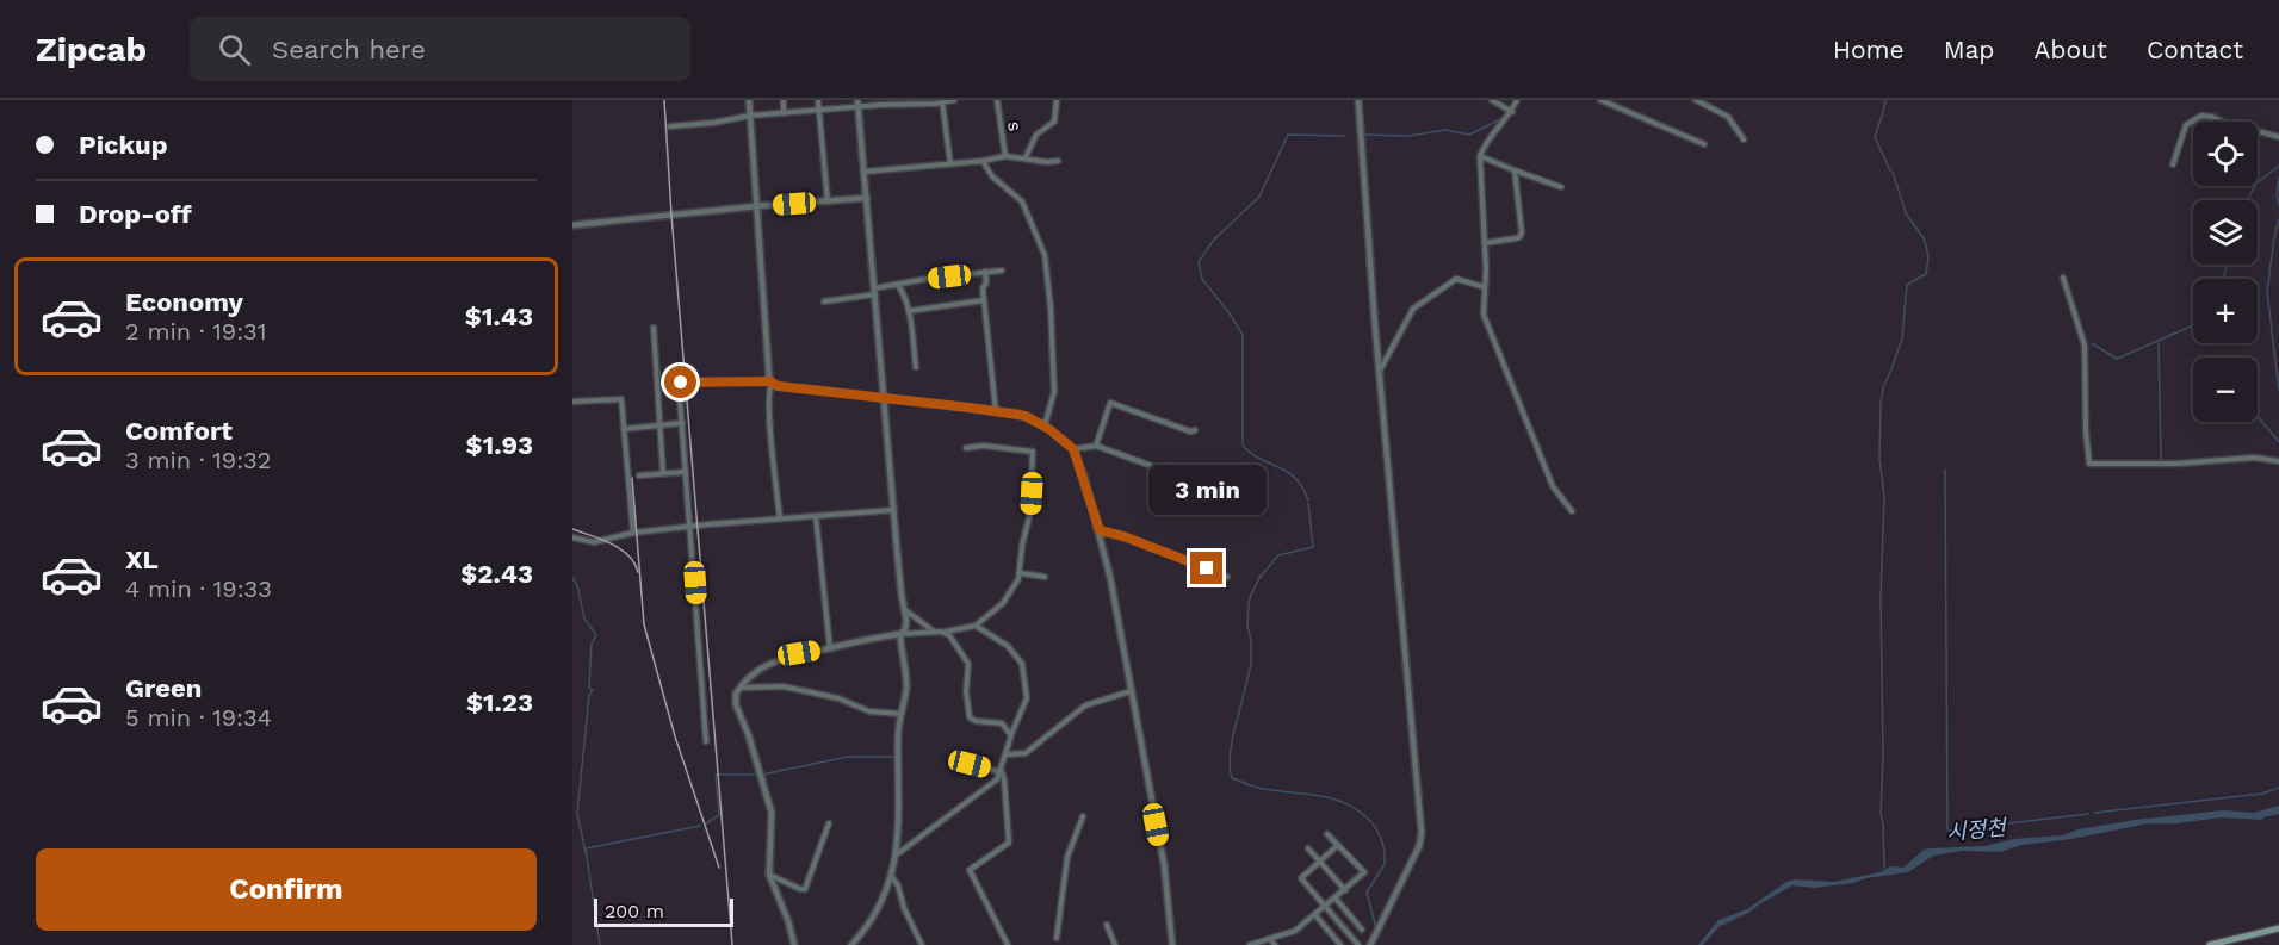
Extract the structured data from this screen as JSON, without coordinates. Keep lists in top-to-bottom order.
{
  "streets": {
    "street": ["s"]
  },
  "water": ["시정천"],
  "scale_bar": "200 m",
  "page": {
    "header": "Zipcab",
    "search": "Search here",
    "nav": [
      "Home",
      "Map",
      "About",
      "Contact"
    ],
    "banner": ["Pickup", "Drop-off"],
    "map_buttons": ["+", "−"],
    "list": [
      {
        "name": "Economy",
        "note": "2 min · 19:31",
        "value": "$1.43"
      },
      {
        "name": "Comfort",
        "note": "3 min · 19:32",
        "value": "$1.93"
      },
      {
        "name": "XL",
        "note": "4 min · 19:33",
        "value": "$2.43"
      },
      {
        "name": "Green",
        "note": "5 min · 19:34",
        "value": "$1.23"
      }
    ],
    "bubble": "3 min",
    "buttons": "Confirm",
    "scale": "200 m"
  }
}
